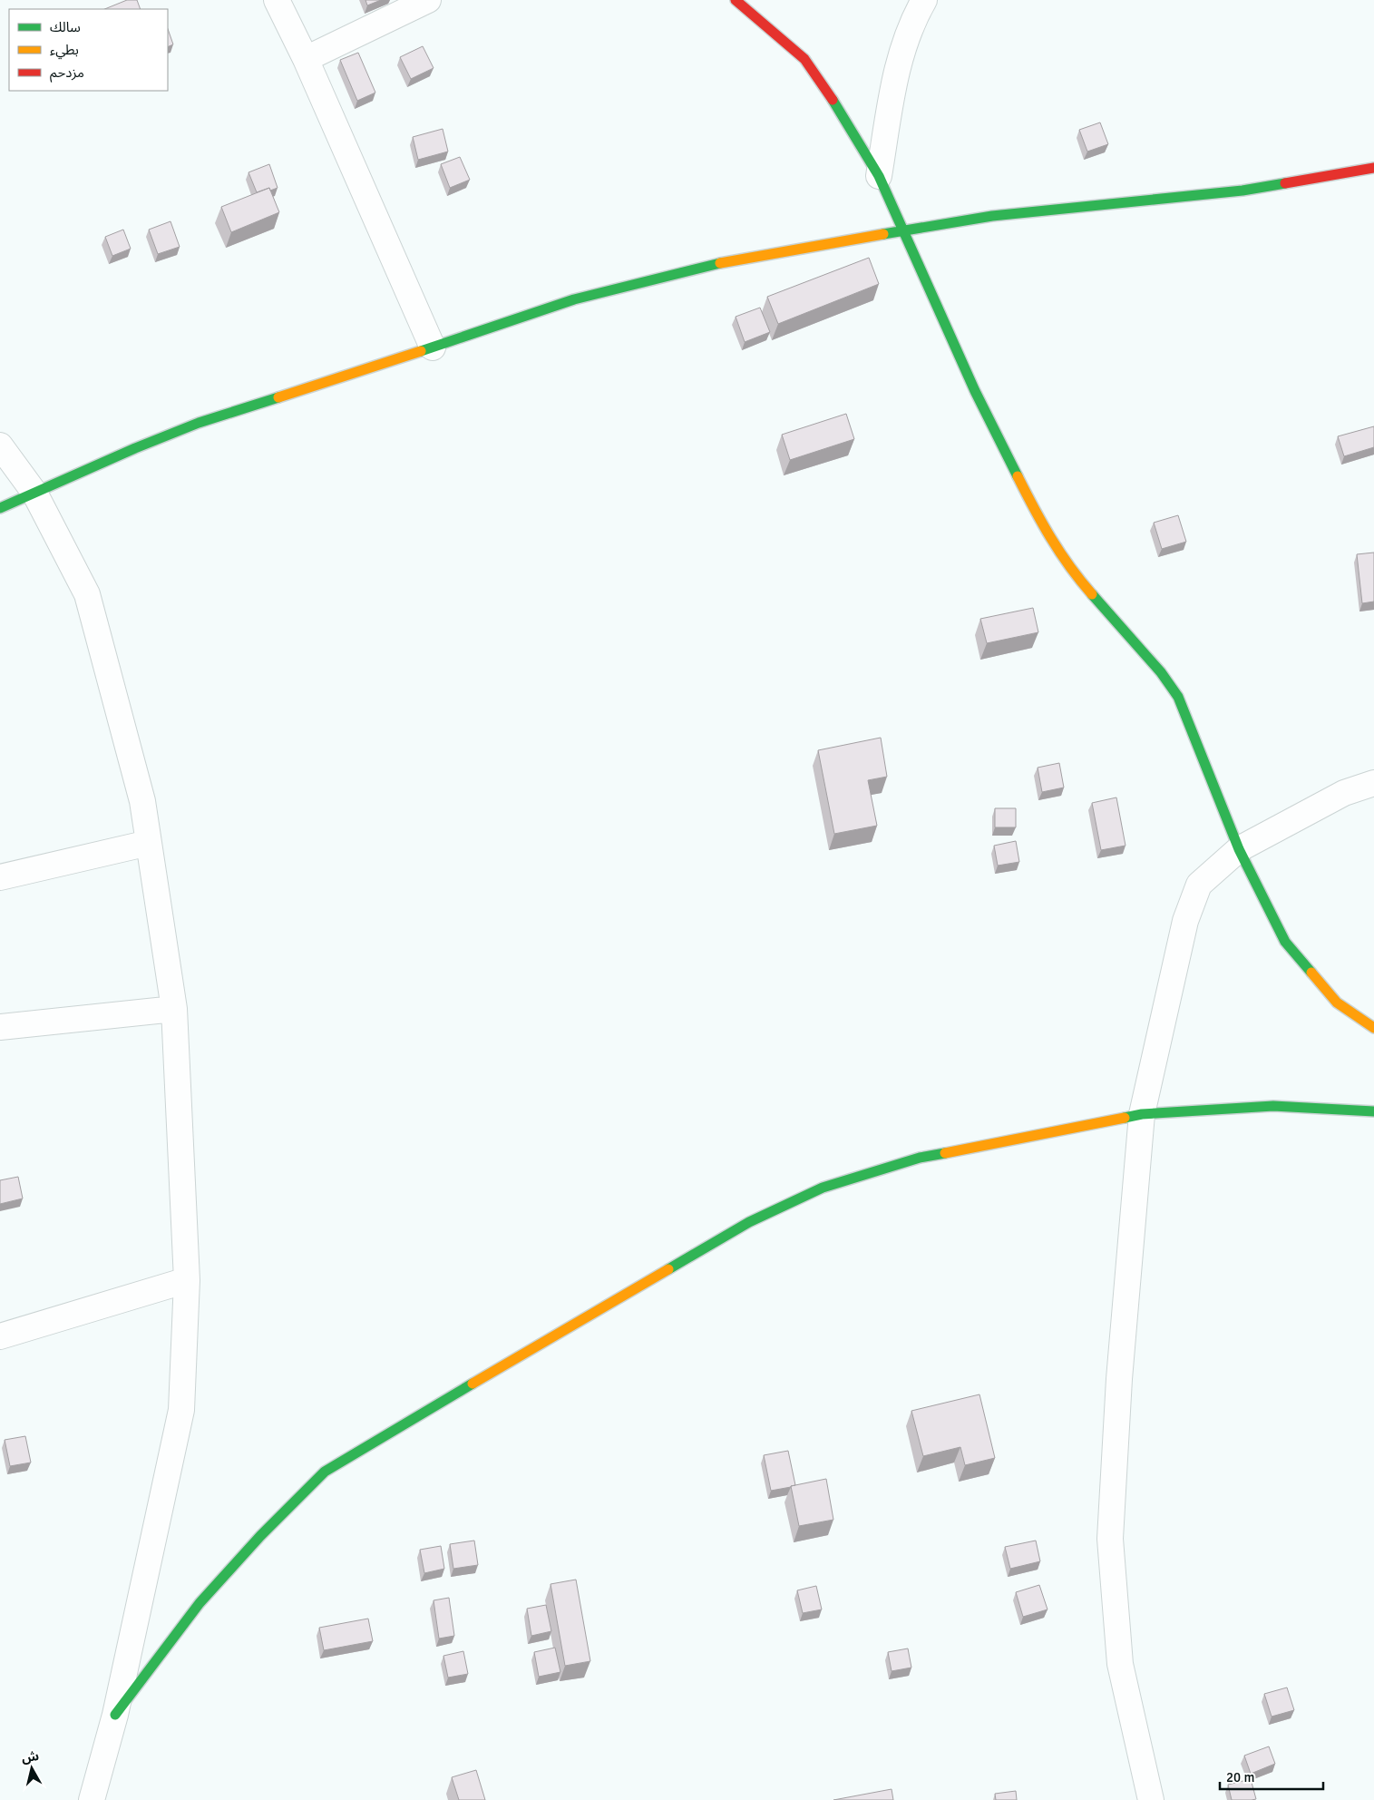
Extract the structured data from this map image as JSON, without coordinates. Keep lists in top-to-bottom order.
{
  "legend": ["سالك", "بطيء", "مزدحم"],
  "scale_bar": "20 m",
  "north": "top"
}
